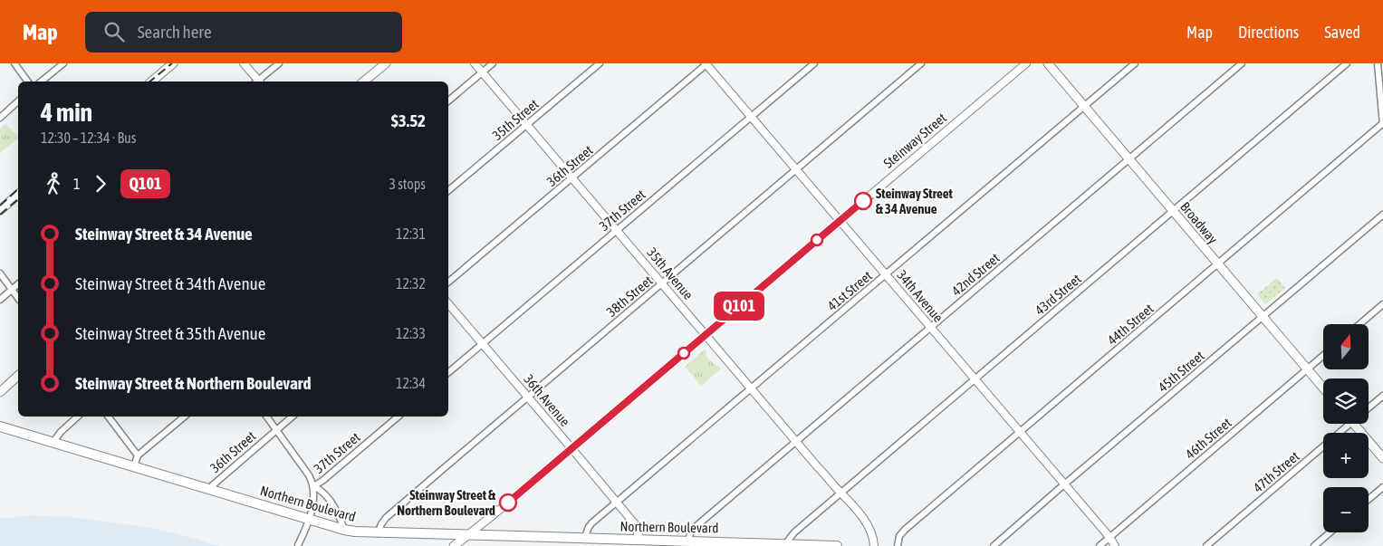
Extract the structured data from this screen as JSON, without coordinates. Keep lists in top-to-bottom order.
{
  "streets": {
    "main road": ["Broadway", "Northern Boulevard"],
    "street": [
      "35th Street",
      "Steinway Street",
      "36th Street",
      "37th Street",
      "35th Avenue",
      "42nd Street",
      "41st Street",
      "43rd Street",
      "38th Street",
      "34th Avenue",
      "44th Street",
      "45th Street",
      "36th Avenue",
      "46th Street",
      "47th Street"
    ]
  },
  "crossings": [
    ["35th Street", "35th Avenue"],
    ["Steinway Street", "35th Avenue"],
    ["Steinway Street", "34th Avenue"],
    ["Steinway Street", "36th Avenue"],
    ["Steinway Street", "Northern Boulevard"],
    ["36th Street", "35th Avenue"],
    ["36th Street", "34th Avenue"],
    ["36th Street", "Northern Boulevard"],
    ["37th Street", "35th Avenue"],
    ["37th Street", "34th Avenue"],
    ["37th Street", "36th Avenue"],
    ["37th Street", "Northern Boulevard"],
    ["Broadway", "42nd Street"],
    ["Broadway", "41st Street"],
    ["Broadway", "43rd Street"],
    ["Broadway", "44th Street"],
    ["Broadway", "45th Street"],
    ["Broadway", "46th Street"],
    ["35th Avenue", "42nd Street"],
    ["35th Avenue", "41st Street"],
    ["35th Avenue", "43rd Street"],
    ["35th Avenue", "38th Street"],
    ["42nd Street", "34th Avenue"],
    ["42nd Street", "Northern Boulevard"],
    ["41st Street", "34th Avenue"],
    ["41st Street", "36th Avenue"],
    ["41st Street", "Northern Boulevard"],
    ["43rd Street", "34th Avenue"],
    ["43rd Street", "Northern Boulevard"],
    ["38th Street", "34th Avenue"],
    ["38th Street", "36th Avenue"],
    ["38th Street", "Northern Boulevard"],
    ["34th Avenue", "44th Street"],
    ["34th Avenue", "45th Street"],
    ["34th Avenue", "46th Street"],
    ["36th Avenue", "Northern Boulevard"]
  ],
  "places": ["Steinway Street & 34 Avenue", "Steinway Street & Northern Boulevard"],
  "lines": ["bus line Q101"],
  "north": "top",
  "page": {
    "header": "Map",
    "search": "Search here",
    "nav": ["Map", "Directions", "Saved"],
    "on_map": "Q101",
    "heading": ["4 min", "12:30 – 12:34 · Bus", "$3.52"],
    "legs": ["1", "Q101", "3 stops"],
    "list": [
      {
        "name": "Steinway Street & 34 Avenue",
        "value": "12:31"
      },
      {
        "name": "Steinway Street & 34th Avenue",
        "value": "12:32"
      },
      {
        "name": "Steinway Street & 35th Avenue",
        "value": "12:33"
      },
      {
        "name": "Steinway Street & Northern Boulevard",
        "value": "12:34"
      }
    ],
    "map_buttons": ["+", "−"]
  }
}
